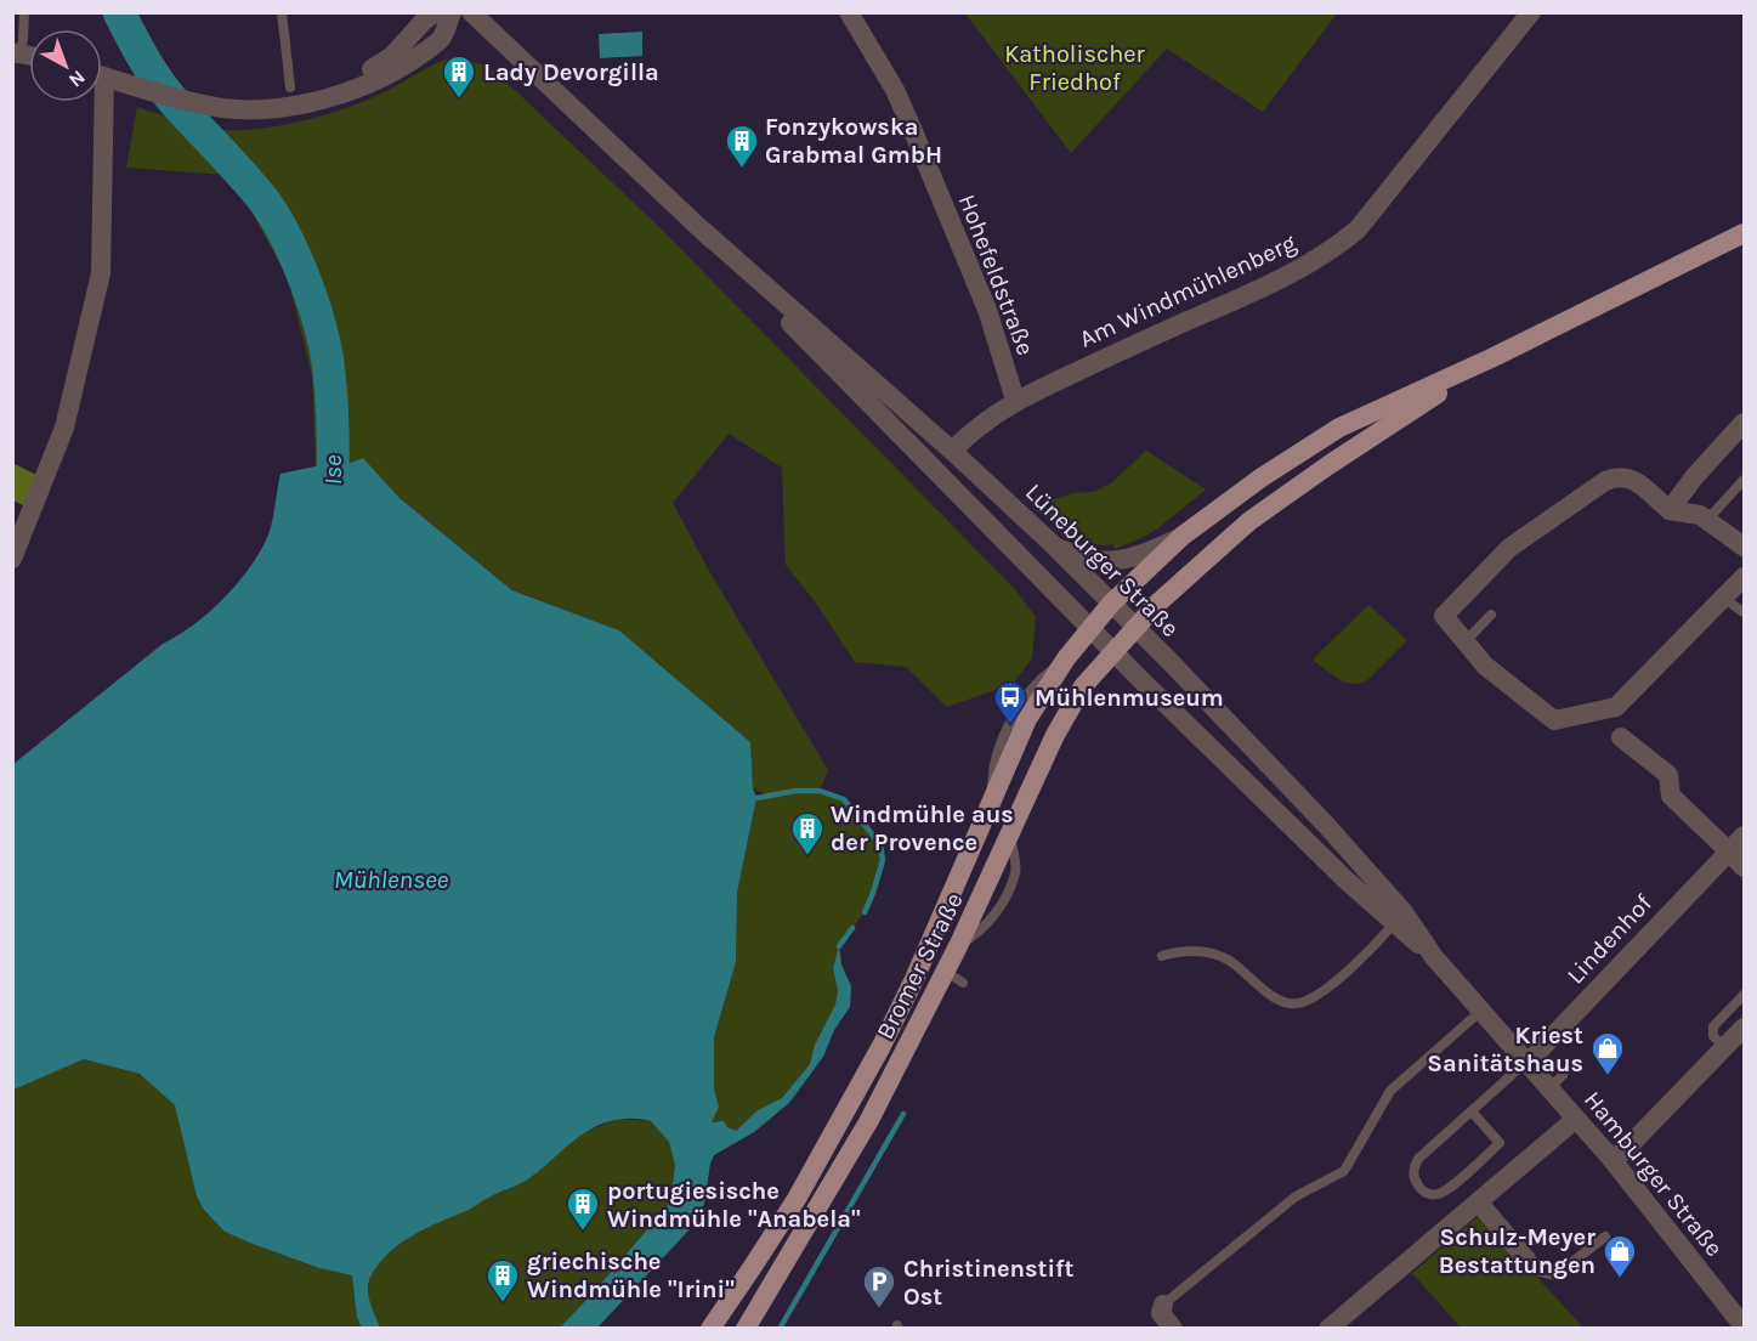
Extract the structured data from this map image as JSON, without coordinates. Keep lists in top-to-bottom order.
{
  "streets": {
    "main road": ["Bromer Straße"],
    "street": [
      "Hohefeldstraße",
      "Am Windmühlenberg",
      "Lüneburger Straße",
      "Lindenhof",
      "Hamburger Straße"
    ]
  },
  "crossings": [
    ["Hohefeldstraße", "Am Windmühlenberg"],
    ["Am Windmühlenberg", "Lüneburger Straße"],
    ["Lüneburger Straße", "Bromer Straße"],
    ["Lüneburger Straße", "Hamburger Straße"],
    ["Lindenhof", "Hamburger Straße"]
  ],
  "water": ["Ise", "Mühlensee"],
  "parks": ["Katholischer Friedhof"],
  "places": {
    "building": [
      "Lady Devorgilla",
      "Fonzykowska Grabmal GmbH",
      "Windmühle aus der Provence",
      "portugiesische Windmühle \"Anabela\"",
      "griechische Windmühle \"Irini\""
    ],
    "bus stop": ["Mühlenmuseum"],
    "shop": ["Kriest Sanitätshaus", "Schulz-Meyer Bestattungen"],
    "parking": ["Christinenstift Ost"]
  },
  "north": "bottom right"
}
